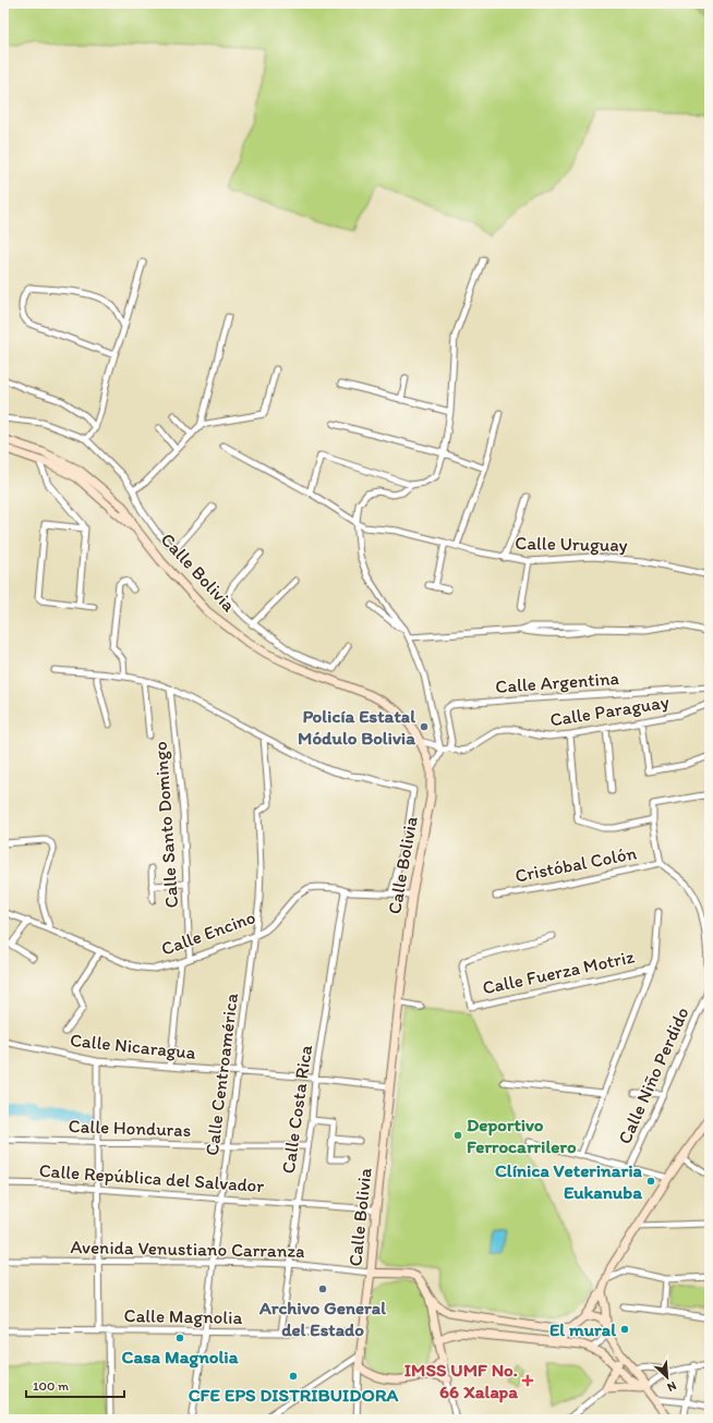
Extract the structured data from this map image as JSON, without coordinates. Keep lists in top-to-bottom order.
{
  "streets": {
    "main road": ["Calle Bolivia"],
    "street": [
      "Calle Uruguay",
      "Calle Argentina",
      "Calle Paraguay",
      "Calle Santo Domingo",
      "Cristóbal Colón",
      "Calle Encino",
      "Calle Fuerza Motriz",
      "Calle Nicaragua",
      "Calle Centroamérica",
      "Calle Niño Perdido",
      "Calle Costa Rica",
      "Calle Honduras",
      "Calle República del Salvador",
      "Avenida Venustiano Carranza",
      "Calle Magnolia"
    ]
  },
  "crossings": [
    ["Calle Bolivia", "Calle Encino"],
    ["Calle Bolivia", "Calle Nicaragua"],
    ["Calle Bolivia", "Calle República del Salvador"],
    ["Calle Bolivia", "Avenida Venustiano Carranza"],
    ["Calle Bolivia", "Calle Magnolia"],
    ["Calle Argentina", "Calle Paraguay"],
    ["Calle Santo Domingo", "Calle Encino"],
    ["Cristóbal Colón", "Calle Niño Perdido"],
    ["Calle Encino", "Calle Centroamérica"],
    ["Calle Encino", "Calle Costa Rica"],
    ["Calle Nicaragua", "Calle Centroamérica"],
    ["Calle Nicaragua", "Calle Costa Rica"],
    ["Calle Centroamérica", "Calle Honduras"],
    ["Calle Centroamérica", "Calle República del Salvador"],
    ["Calle Centroamérica", "Avenida Venustiano Carranza"],
    ["Calle Centroamérica", "Calle Magnolia"],
    ["Calle Costa Rica", "Calle Honduras"],
    ["Calle Costa Rica", "Calle República del Salvador"],
    ["Calle Costa Rica", "Avenida Venustiano Carranza"],
    ["Calle Costa Rica", "Calle Magnolia"]
  ],
  "places": {
    "other": [
      "Policía Estatal Módulo Bolivia",
      "Deportivo Ferrocarrilero",
      "Clínica Veterinaria Eukanuba",
      "Archivo General del Estado",
      "El mural",
      "Casa Magnolia",
      "CFE EPS DISTRIBUIDORA"
    ],
    "health": ["IMSS UMF No. 66 Xalapa"]
  },
  "scale_bar": "100 m",
  "north": "bottom right"
}
